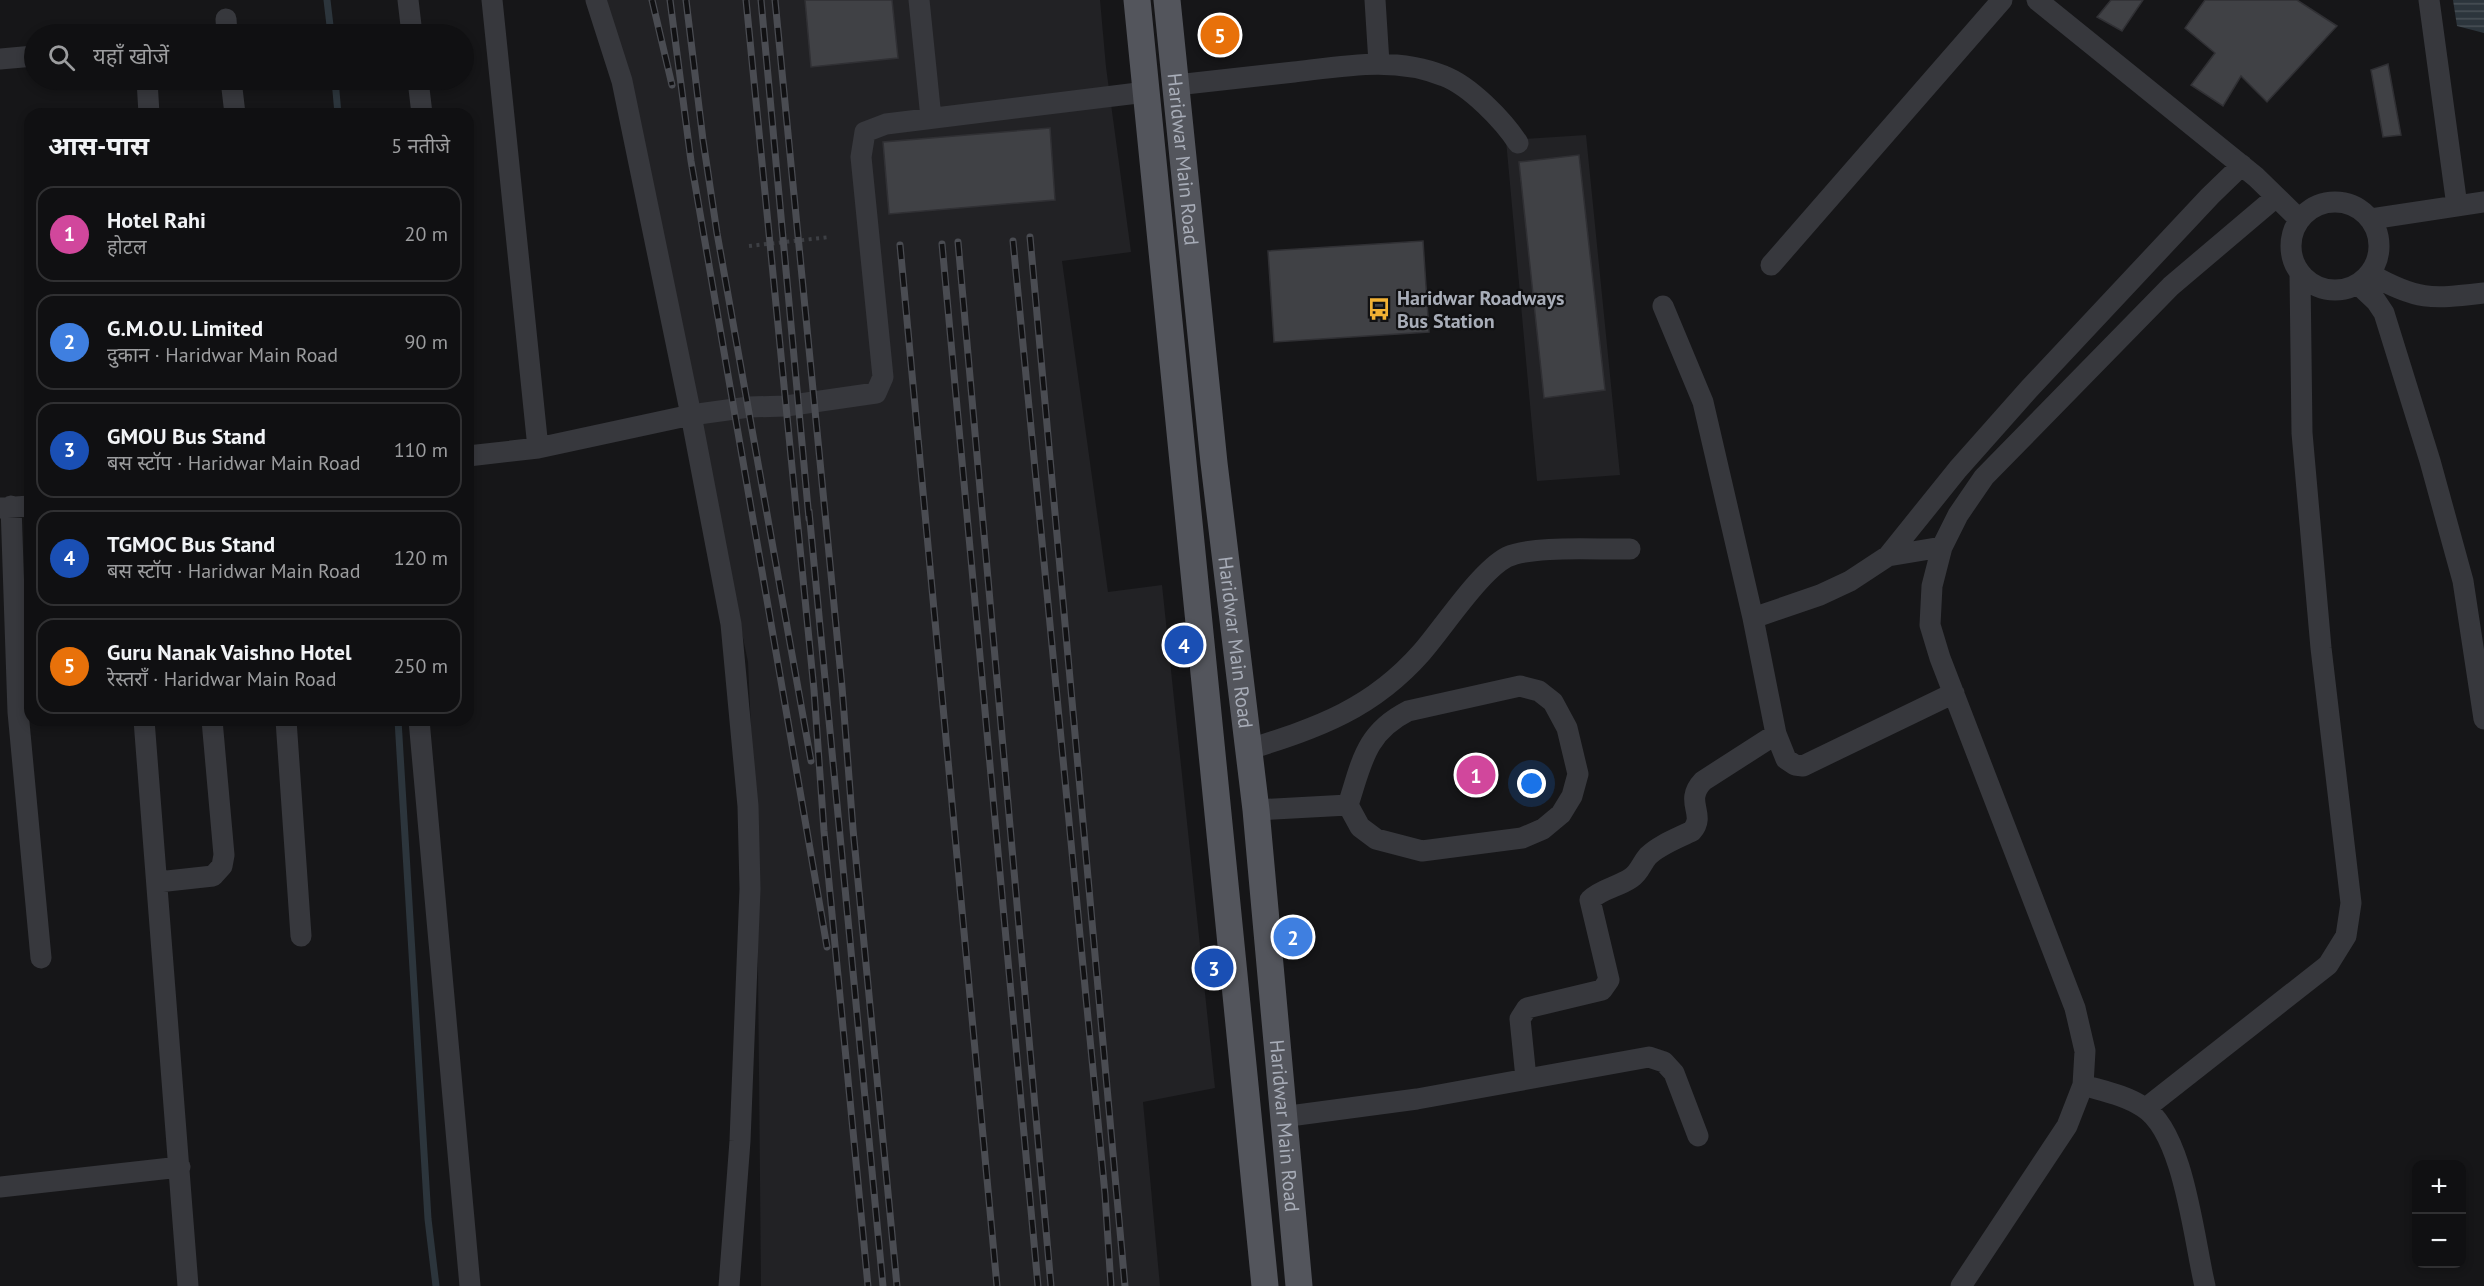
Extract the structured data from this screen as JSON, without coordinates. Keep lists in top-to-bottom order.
{
  "streets": {
    "main road": ["Haridwar Main Road"]
  },
  "places": {
    "bus stop": ["Haridwar Roadways Bus Station"]
  },
  "page": {
    "pins": [
      "5",
      "4",
      "1",
      "2",
      "3"
    ],
    "search": "यहाँ खोजें",
    "heading": ["आस-पास", "5 नतीजे"],
    "list": [
      {
        "mark": "1",
        "name": "Hotel Rahi",
        "note": "होटल",
        "value": "20 m"
      },
      {
        "mark": "2",
        "name": "G.M.O.U. Limited",
        "note": "दुकान · Haridwar Main Road",
        "value": "90 m"
      },
      {
        "mark": "3",
        "name": "GMOU Bus Stand",
        "note": "बस स्टॉप · Haridwar Main Road",
        "value": "110 m"
      },
      {
        "mark": "4",
        "name": "TGMOC Bus Stand",
        "note": "बस स्टॉप · Haridwar Main Road",
        "value": "120 m"
      },
      {
        "mark": "5",
        "name": "Guru Nanak Vaishno Hotel",
        "note": "रेस्तराँ · Haridwar Main Road",
        "value": "250 m"
      }
    ],
    "map_buttons": ["+", "−"]
  }
}
